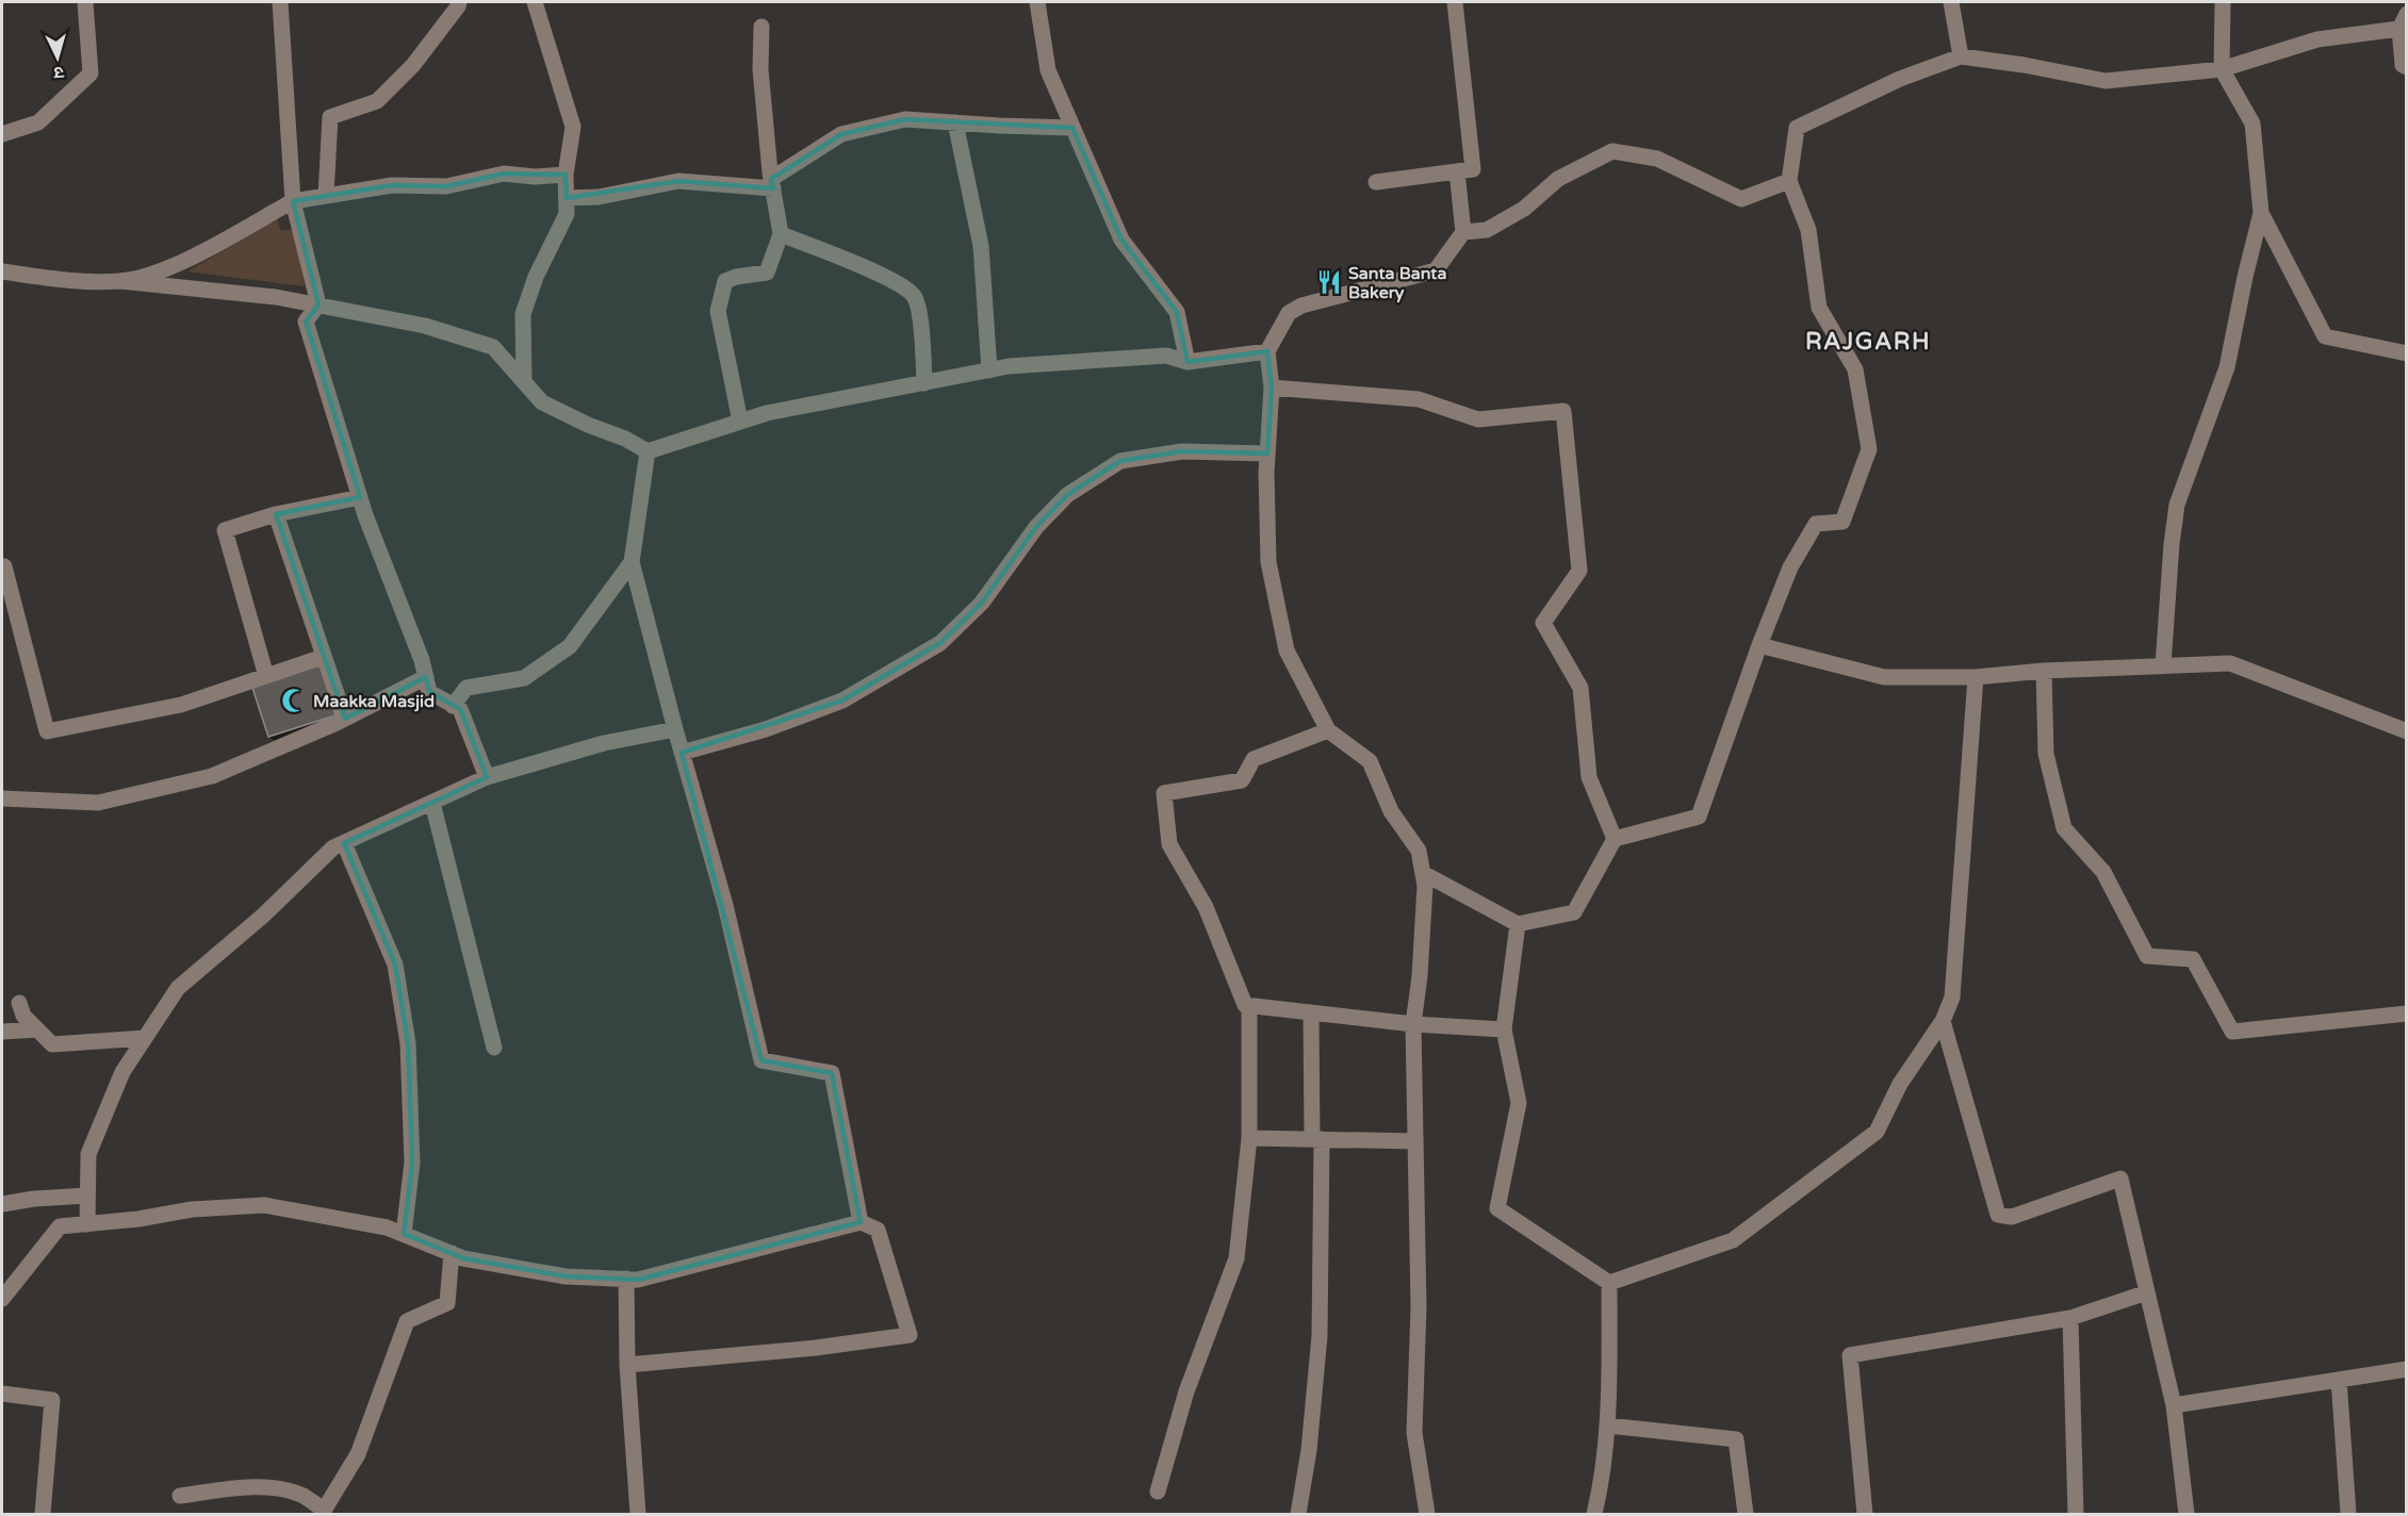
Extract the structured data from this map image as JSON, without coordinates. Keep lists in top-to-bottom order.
{
  "districts": ["RAJGARH"],
  "places": {
    "restaurant": ["Santa Banta Bakery"],
    "mosque": ["Maakka Masjid"]
  },
  "north": "bottom"
}
